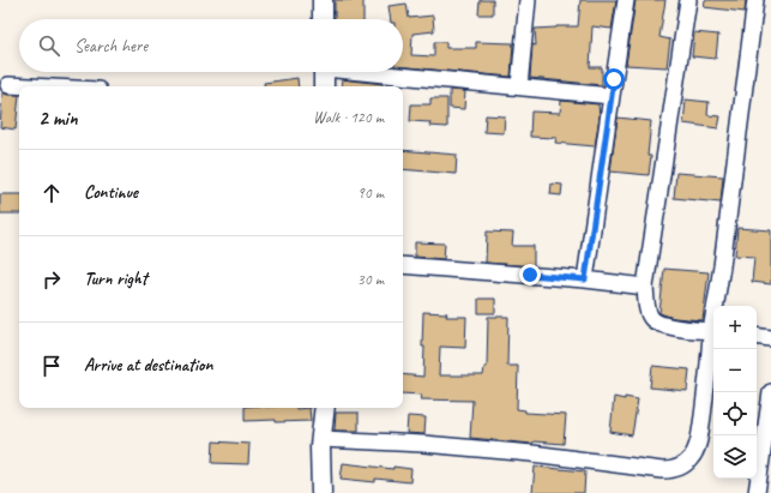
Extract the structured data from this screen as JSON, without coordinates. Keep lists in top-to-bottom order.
{
  "page": {
    "search": "Search here",
    "heading": ["2 min", "Walk · 120 m"],
    "list": [
      ["Continue", "90 m"],
      ["Turn right", "30 m"],
      "Arrive at destination"
    ],
    "map_buttons": ["+", "−"]
  }
}
